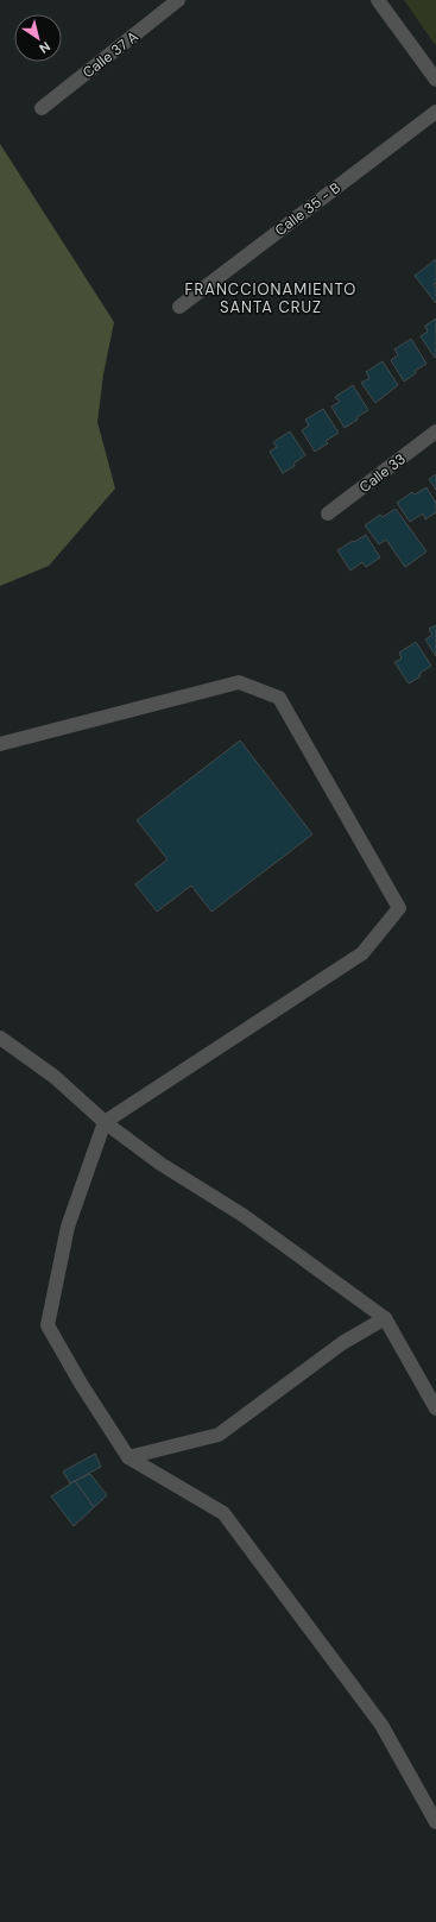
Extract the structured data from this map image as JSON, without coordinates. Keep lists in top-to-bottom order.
{
  "streets": {
    "street": ["Calle 37 A", "Calle 35 - B", "Calle 33"]
  },
  "districts": ["FRANCCIONAMIENTO SANTA CRUZ"],
  "north": "bottom right"
}
